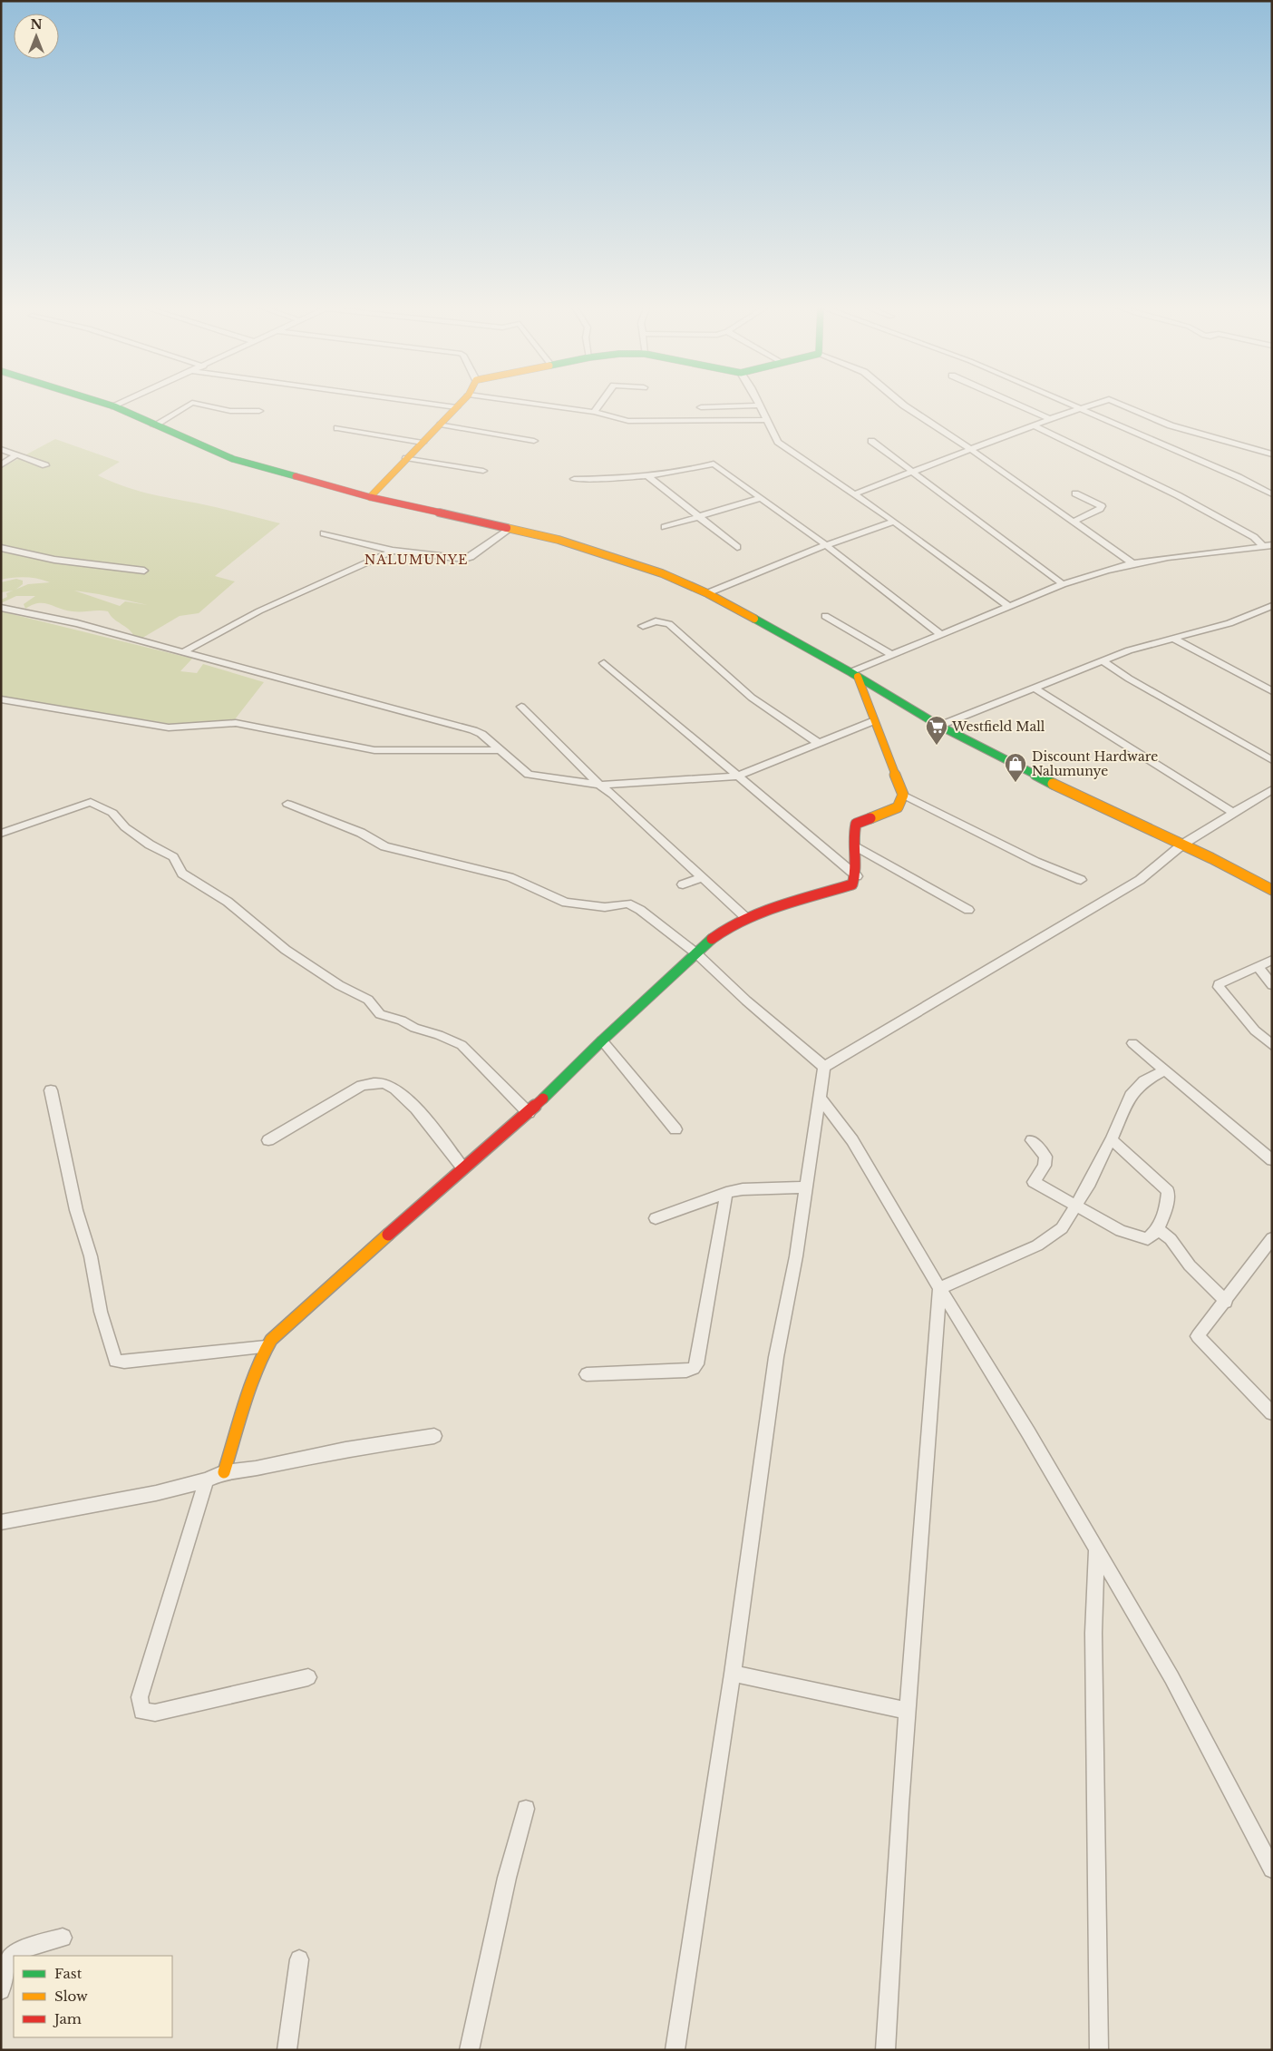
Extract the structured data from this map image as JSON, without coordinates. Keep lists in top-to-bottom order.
{
  "districts": ["NALUMUNYE"],
  "places": {
    "supermarket": ["Westfield Mall"],
    "shop": ["Discount Hardware Nalumunye"]
  },
  "legend": ["Fast", "Slow", "Jam"],
  "north": "top"
}
